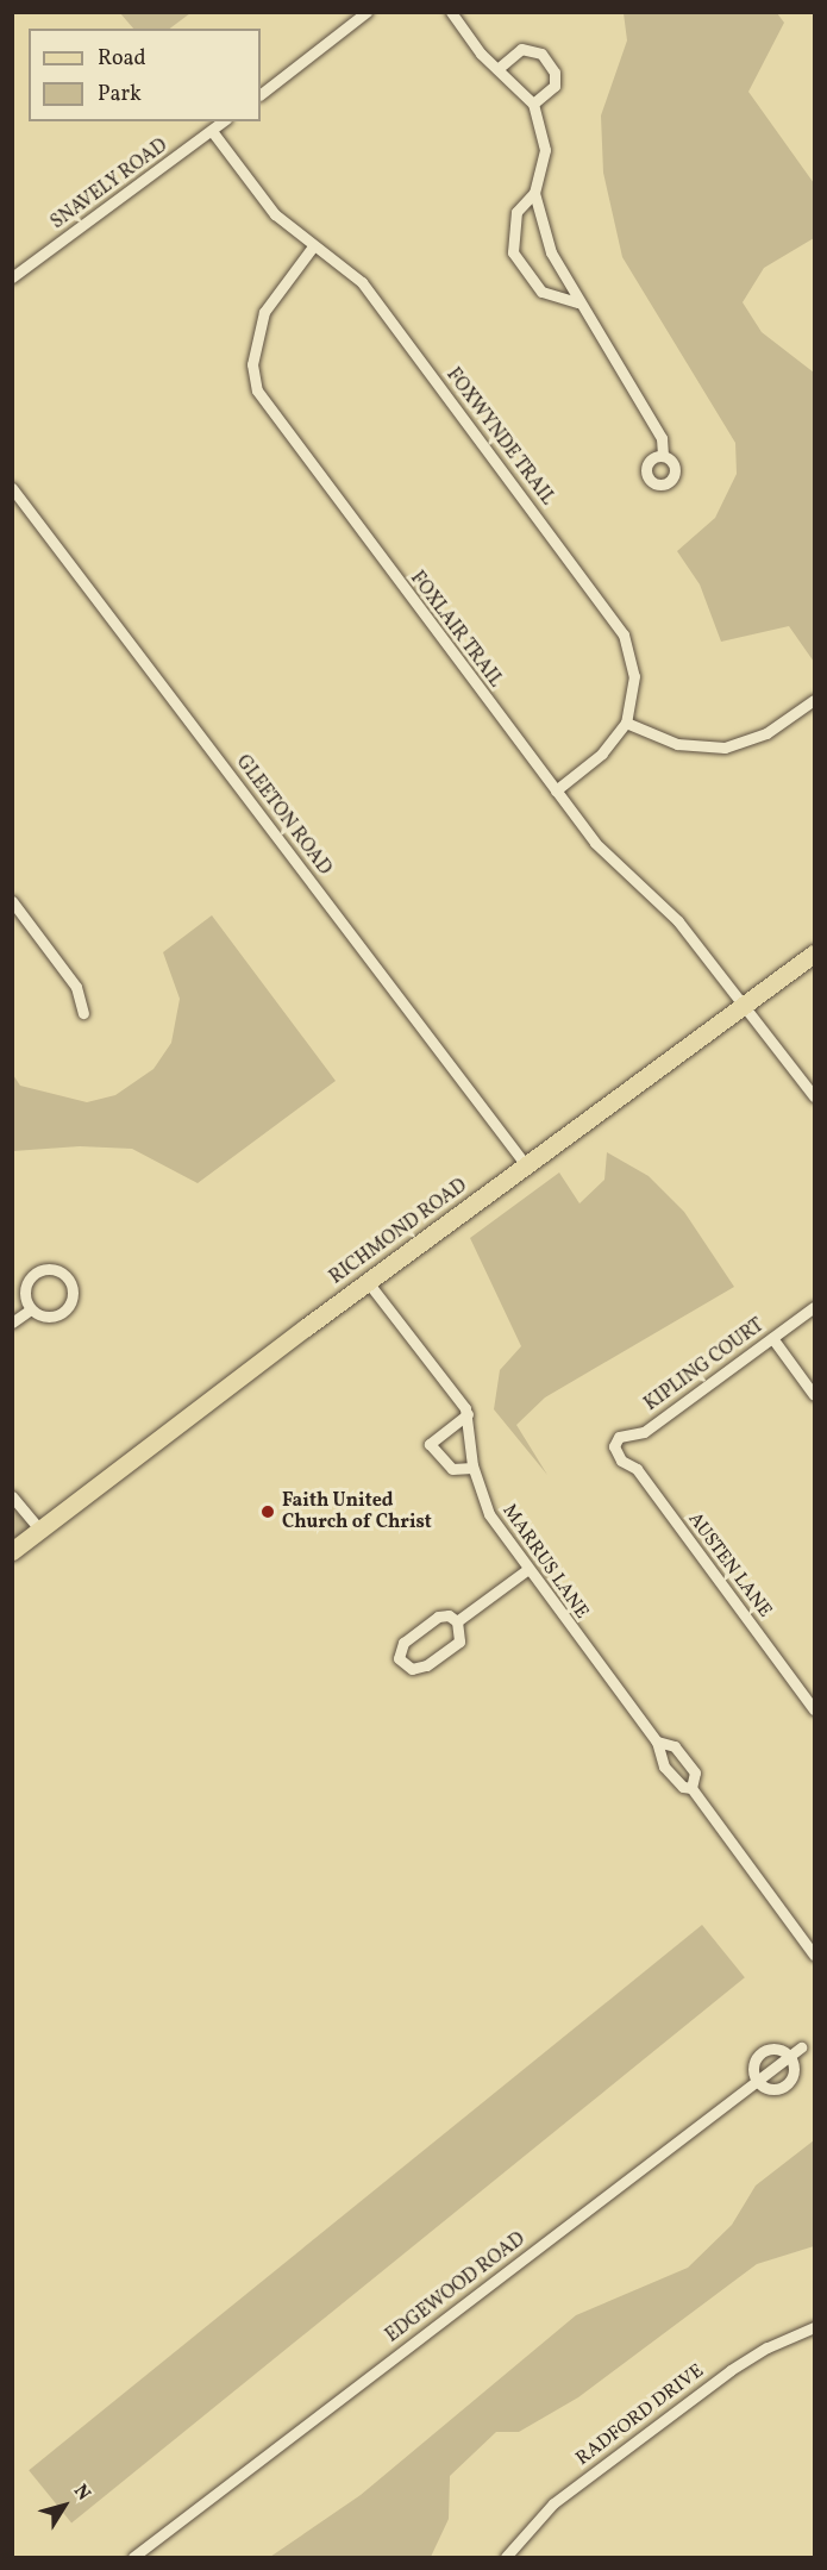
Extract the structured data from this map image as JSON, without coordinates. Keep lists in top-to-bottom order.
{
  "streets": {
    "main road": ["RICHMOND ROAD"],
    "street": [
      "SNAVELY ROAD",
      "FOXWYNDE TRAIL",
      "FOXLAIR TRAIL",
      "GLEETON ROAD",
      "KIPLING COURT",
      "MARRUS LANE",
      "AUSTEN LANE",
      "EDGEWOOD ROAD",
      "RADFORD DRIVE"
    ]
  },
  "crossings": [
    ["SNAVELY ROAD", "FOXWYNDE TRAIL"],
    ["FOXWYNDE TRAIL", "FOXLAIR TRAIL"],
    ["FOXLAIR TRAIL", "RICHMOND ROAD"],
    ["GLEETON ROAD", "RICHMOND ROAD"],
    ["RICHMOND ROAD", "MARRUS LANE"],
    ["KIPLING COURT", "AUSTEN LANE"]
  ],
  "places": ["Faith United Church of Christ"],
  "legend": ["Road", "Park"],
  "north": "top right"
}
